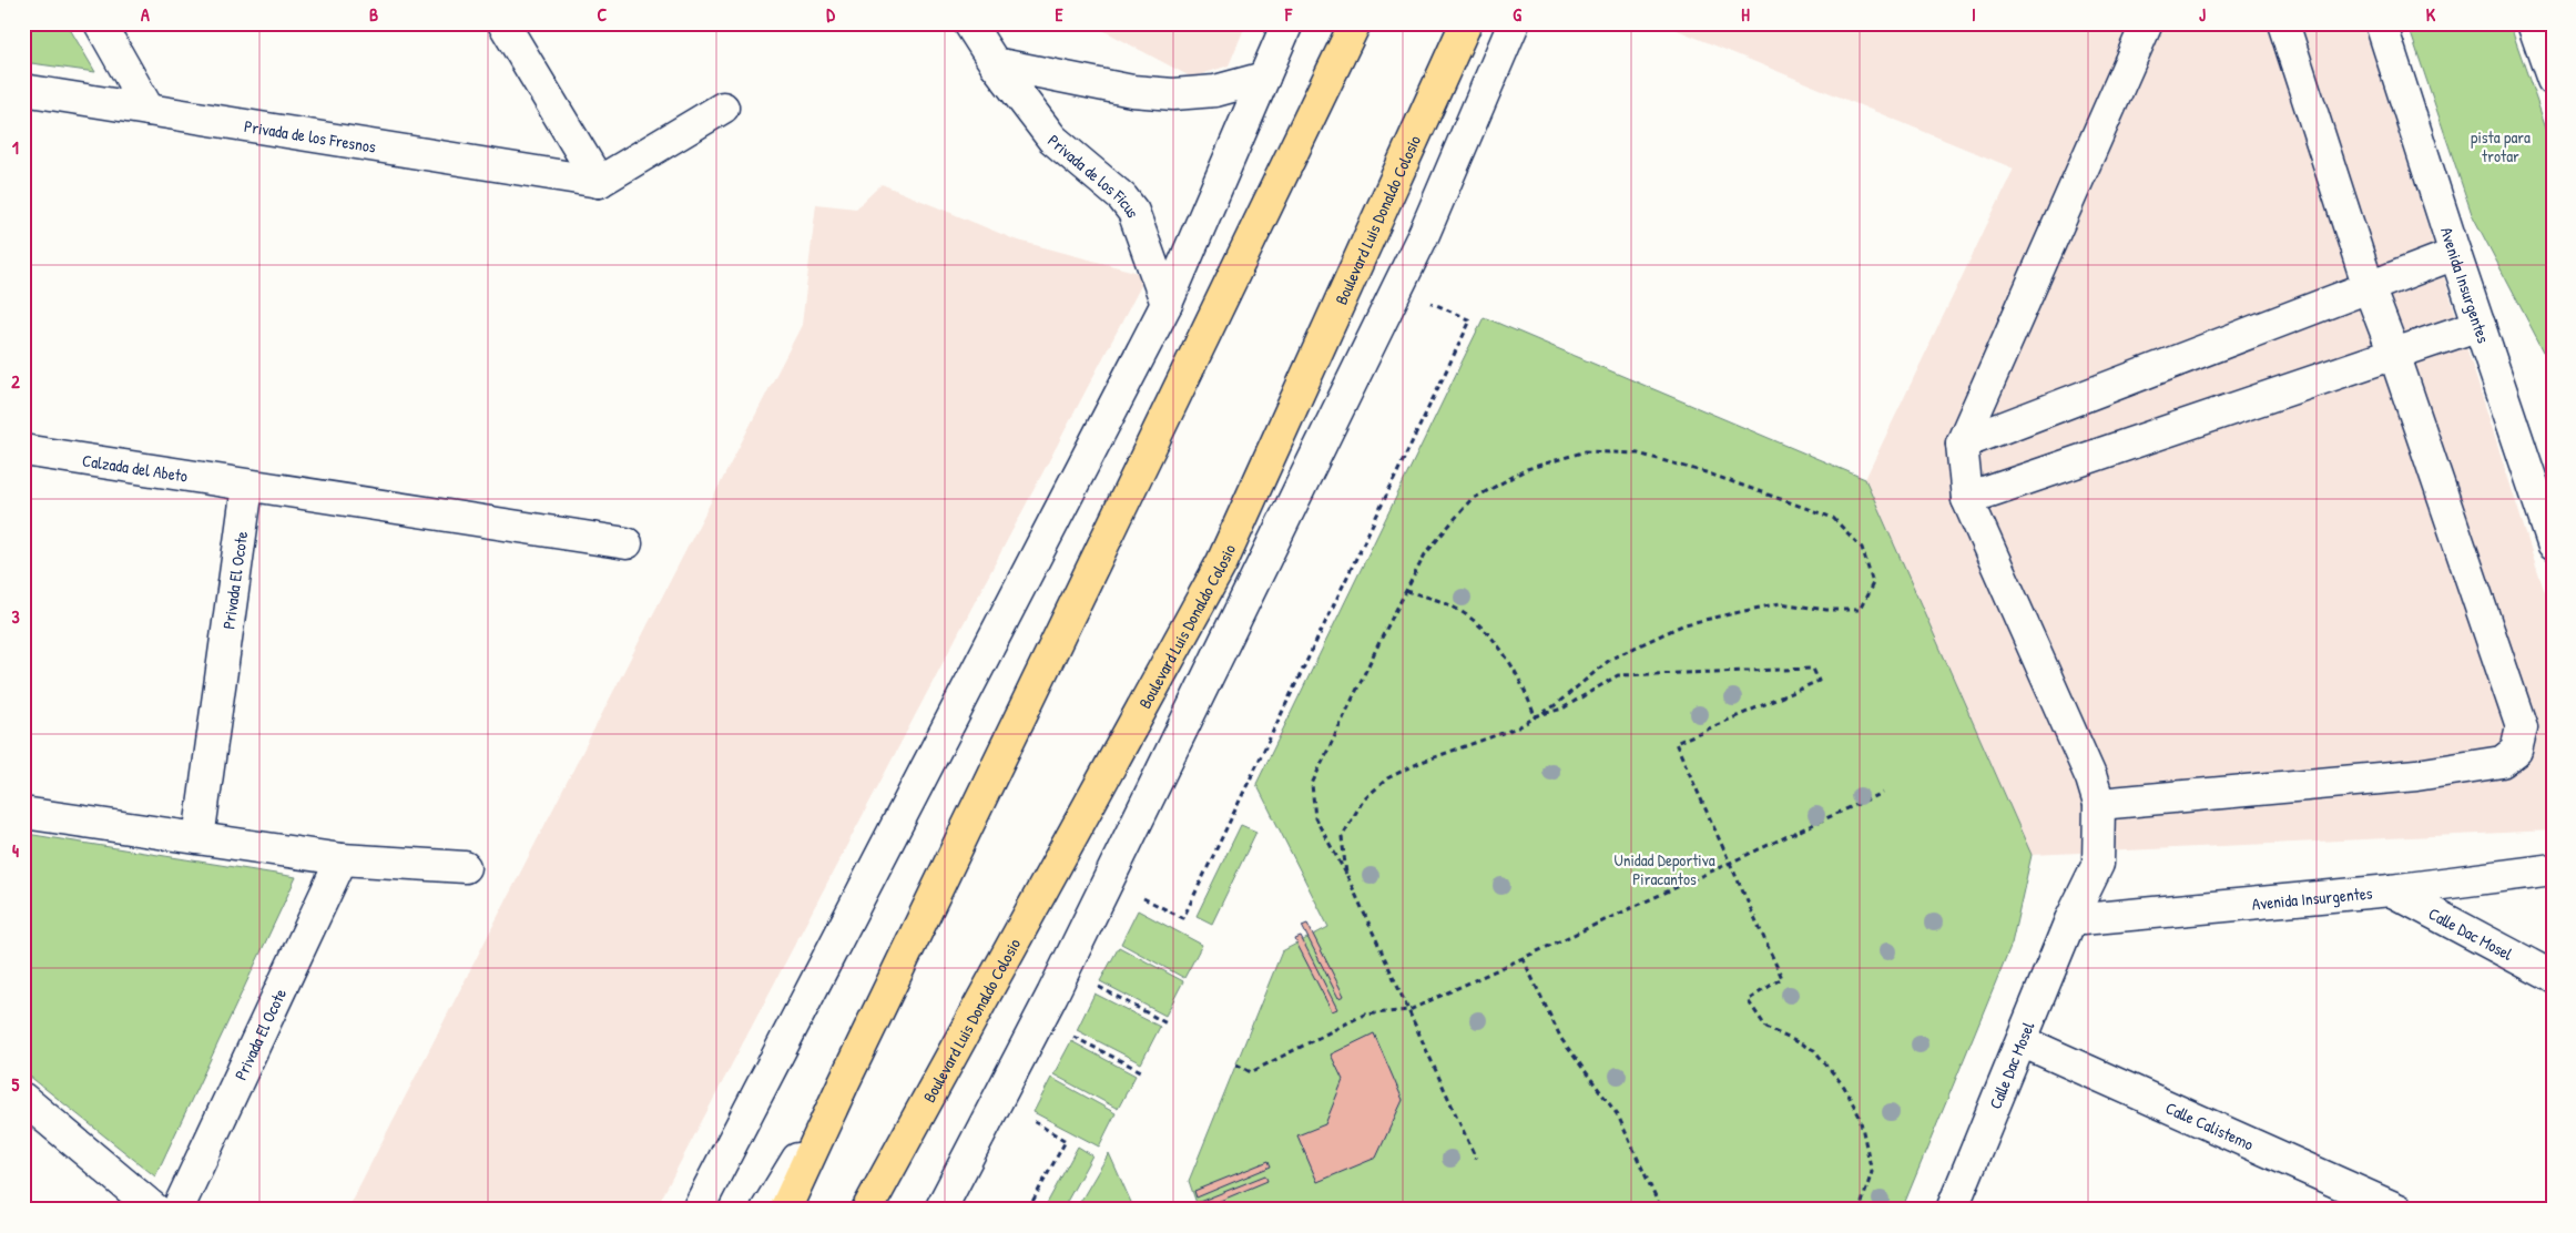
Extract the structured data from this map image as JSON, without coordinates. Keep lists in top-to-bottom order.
{
  "streets": {
    "main road": ["Boulevard Luis Donaldo Colosio"],
    "street": [
      "Privada de los Fresnos",
      "Privada de los Ficus",
      "Avenida Insurgentes",
      "Calzada del Abeto",
      "Privada El Ocote",
      "Calle Dac Mosel",
      "Calle Calistemo"
    ]
  },
  "crossings": [
    ["Avenida Insurgentes", "Calle Dac Mosel"],
    ["Calzada del Abeto", "Privada El Ocote"],
    ["Calle Dac Mosel", "Calle Calistemo"]
  ],
  "parks": ["pista para trotar", "Unidad Deportiva Piracantos"],
  "grid": {
    "columns": [
      "A",
      "B",
      "C",
      "D",
      "E",
      "F",
      "G",
      "H",
      "I",
      "J",
      "K"
    ],
    "rows": [
      "1",
      "2",
      "3",
      "4",
      "5"
    ]
  }
}
